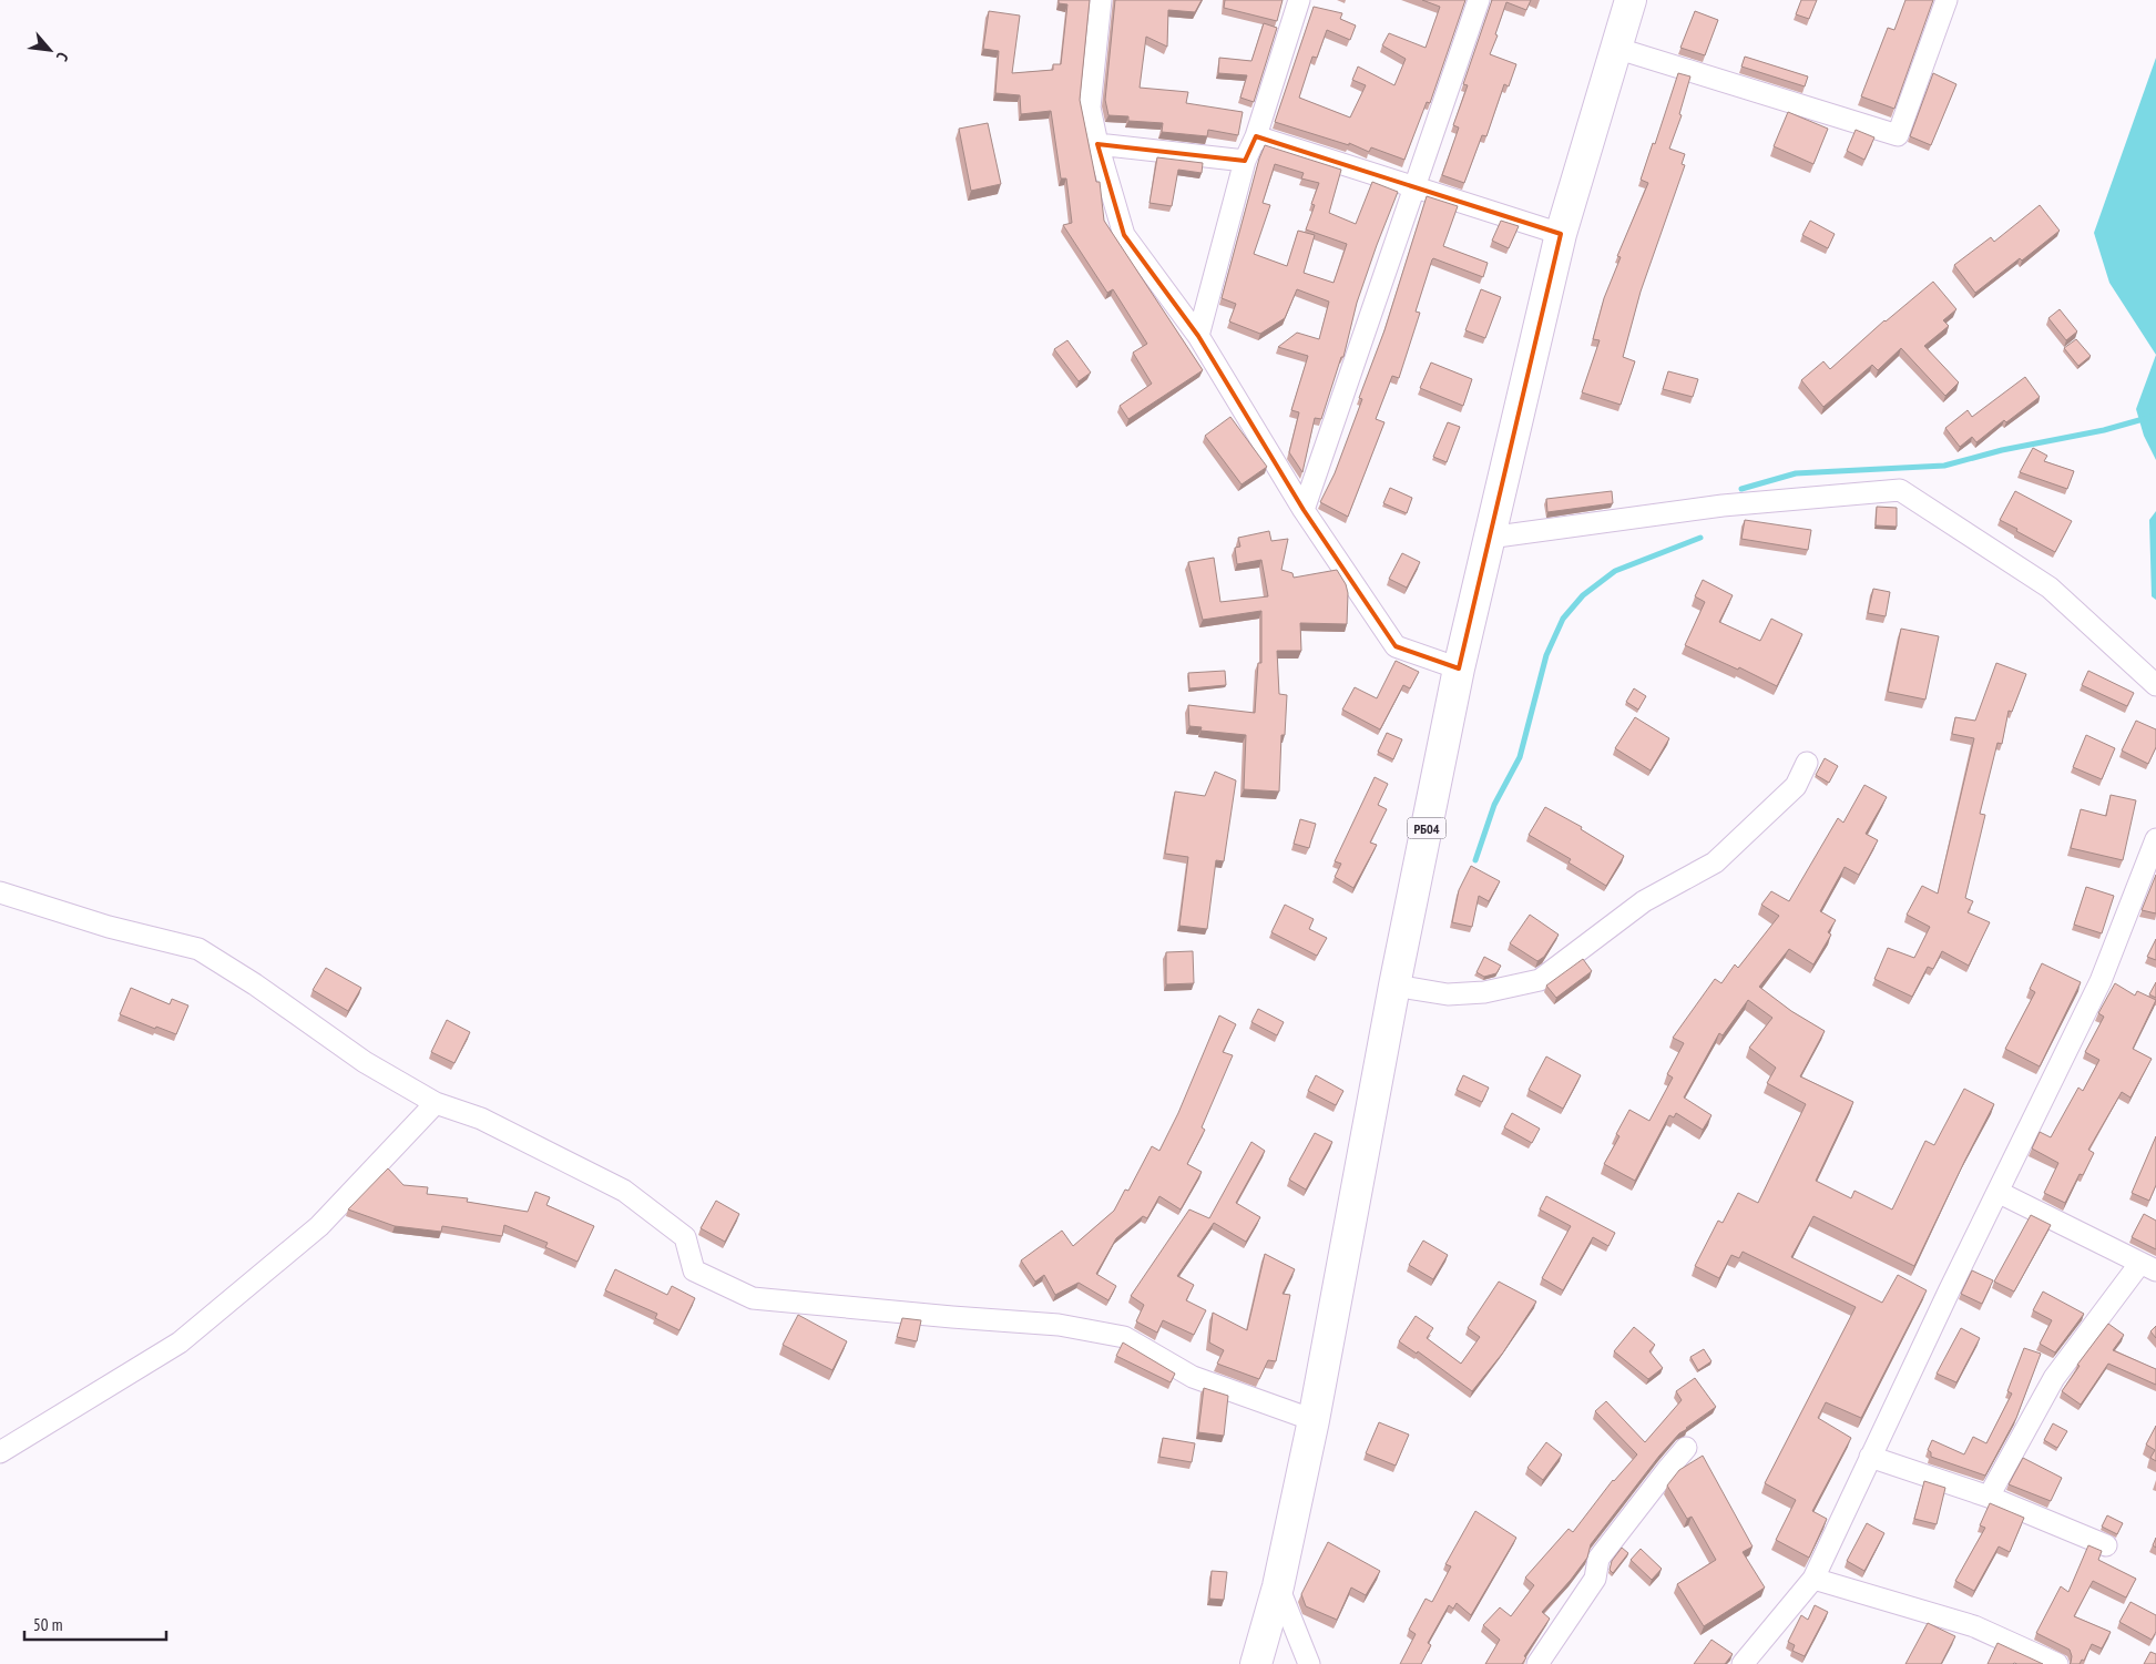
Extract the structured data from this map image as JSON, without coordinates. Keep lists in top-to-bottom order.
{
  "streets": {
    "main road": ["РБ04"]
  },
  "scale_bar": "50 m",
  "north": "bottom right"
}
